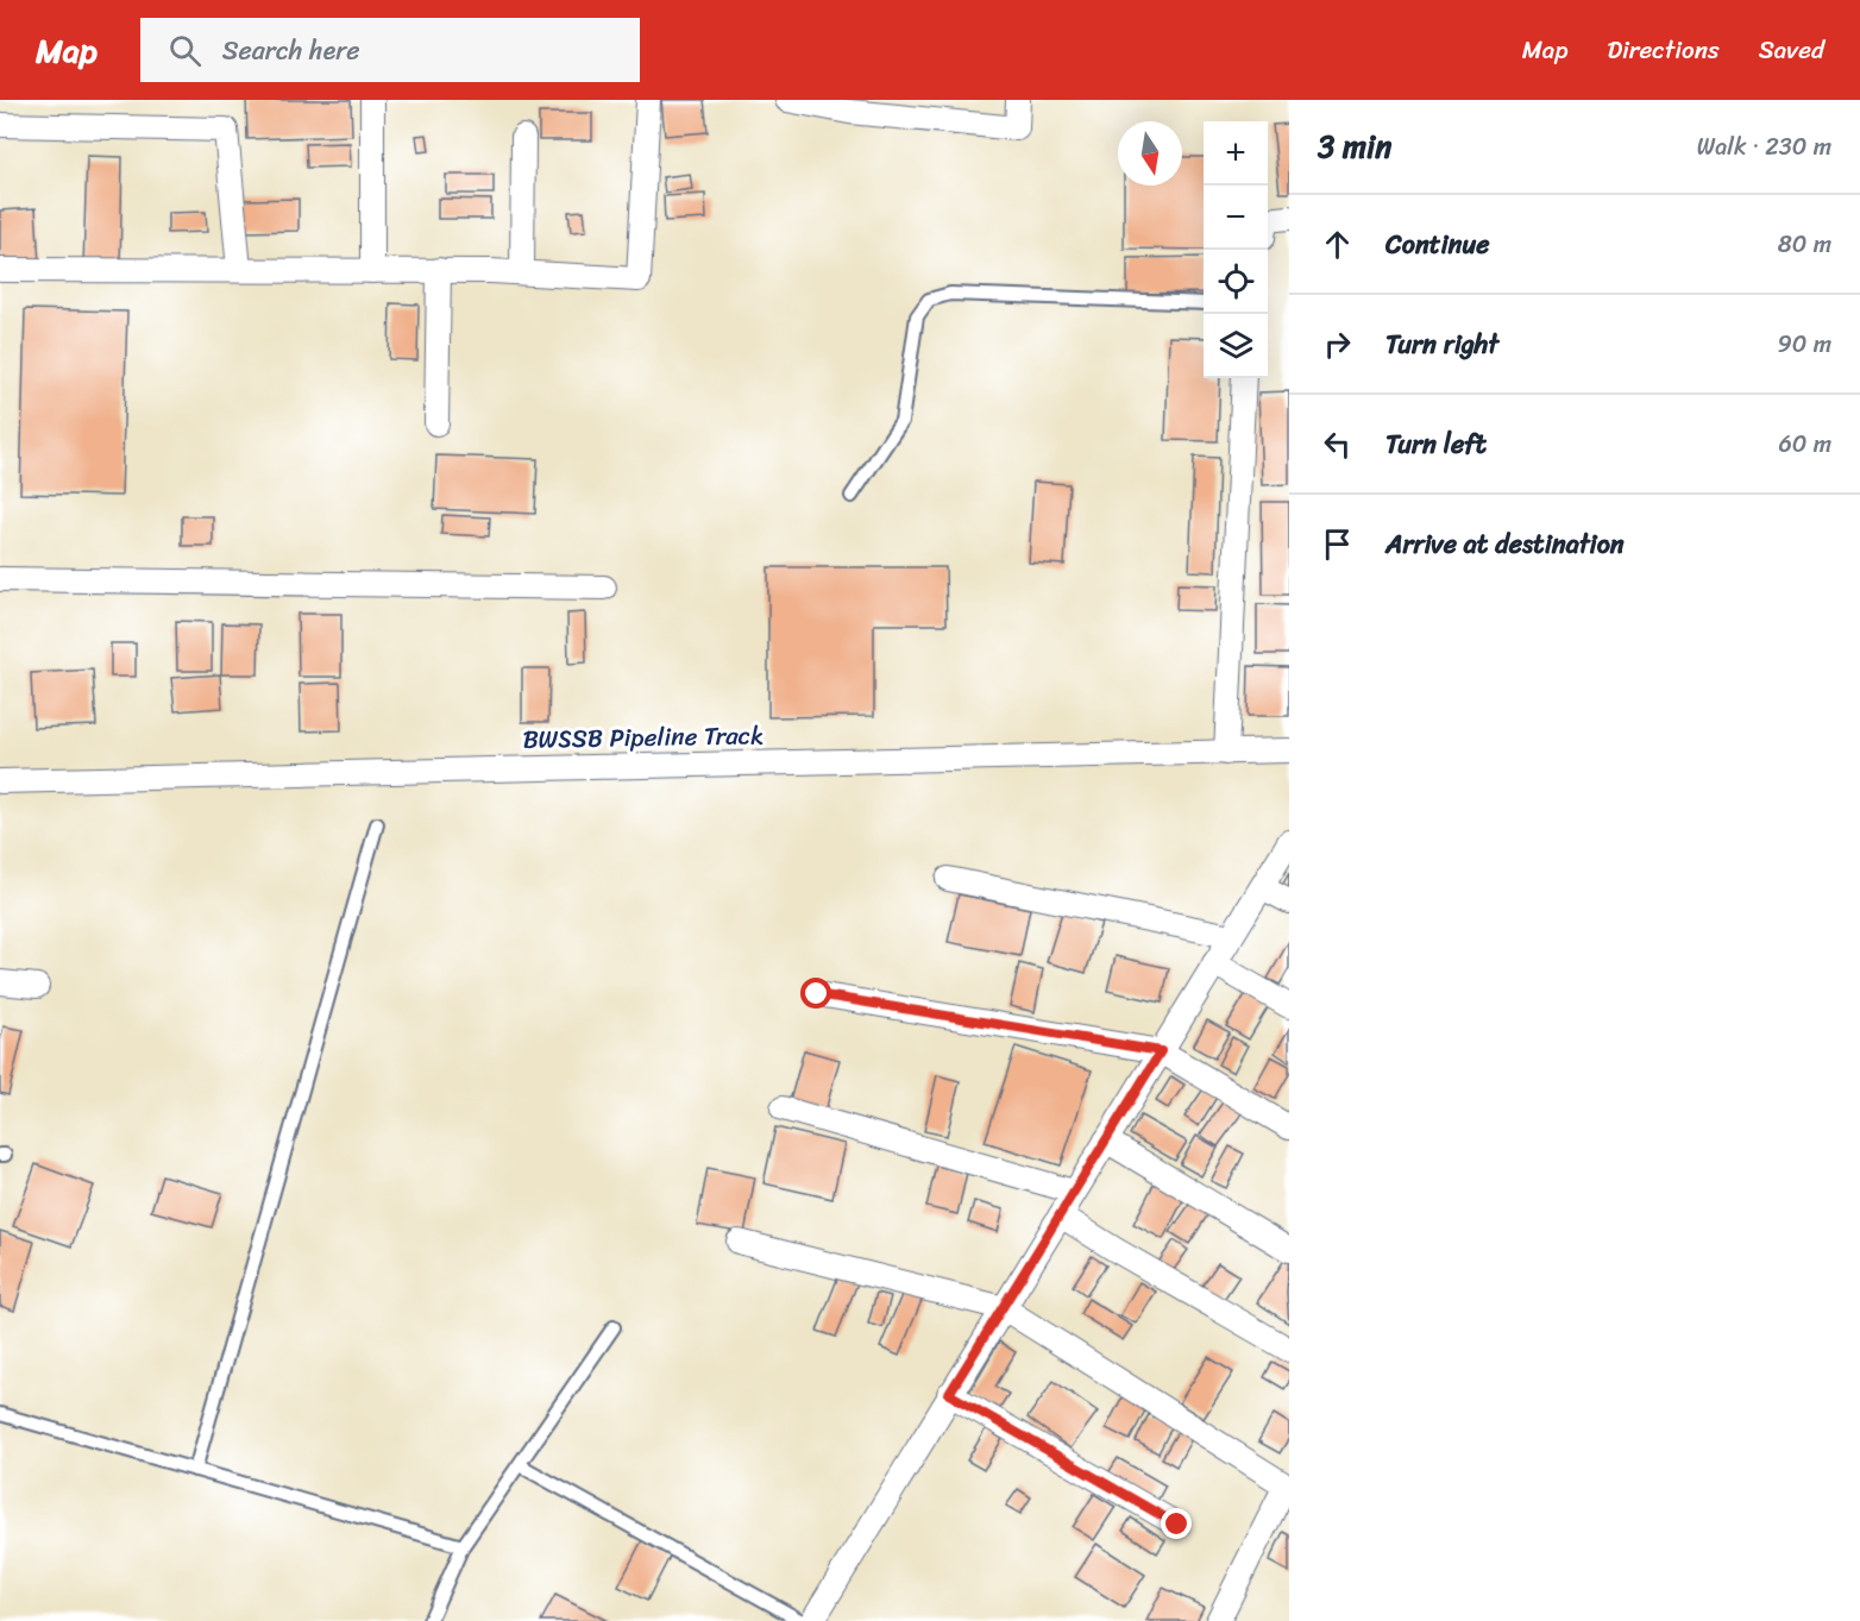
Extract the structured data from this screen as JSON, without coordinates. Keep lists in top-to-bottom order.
{
  "streets": {
    "street": ["BWSSB Pipeline Track"]
  },
  "north": "bottom",
  "page": {
    "header": "Map",
    "search": "Search here",
    "nav": ["Map", "Directions", "Saved"],
    "heading": ["3 min", "Walk · 230 m"],
    "map_buttons": ["+", "−"],
    "list": [
      ["Continue", "80 m"],
      ["Turn right", "90 m"],
      ["Turn left", "60 m"],
      "Arrive at destination"
    ]
  }
}
